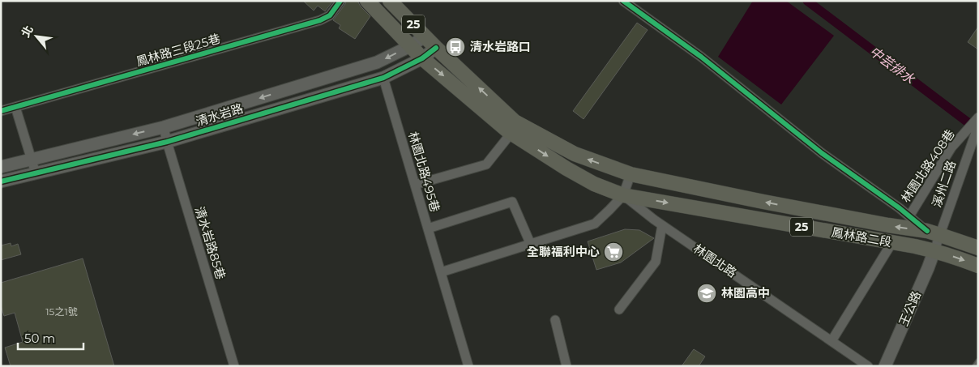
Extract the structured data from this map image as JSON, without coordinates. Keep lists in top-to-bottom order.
{
  "streets": {
    "main road": ["25", "鳳林路二段", "林園北路"],
    "street": [
      "鳳林路三段25巷",
      "清水岩路",
      "林園北路408巷",
      "林園北路495巷",
      "溪州二路",
      "清水岩路85巷",
      "王公路"
    ]
  },
  "crossings": [
    ["25", "清水岩路"],
    ["25", "鳳林路二段"],
    ["25", "林園北路"],
    ["清水岩路", "林園北路495巷"],
    ["清水岩路", "清水岩路85巷"],
    ["清水岩路", "林園北路"],
    ["林園北路408巷", "溪州二路"],
    ["溪州二路", "鳳林路二段"],
    ["溪州二路", "王公路"],
    ["鳳林路二段", "林園北路"],
    ["鳳林路二段", "王公路"]
  ],
  "water": ["中芸排水"],
  "places": {
    "bus stop": ["清水岩路口"],
    "supermarket": ["全聯福利中心"],
    "school or university": ["林園高中"]
  },
  "house_numbers": ["15之1號"],
  "scale_bar": "50 m",
  "north": "top left"
}
